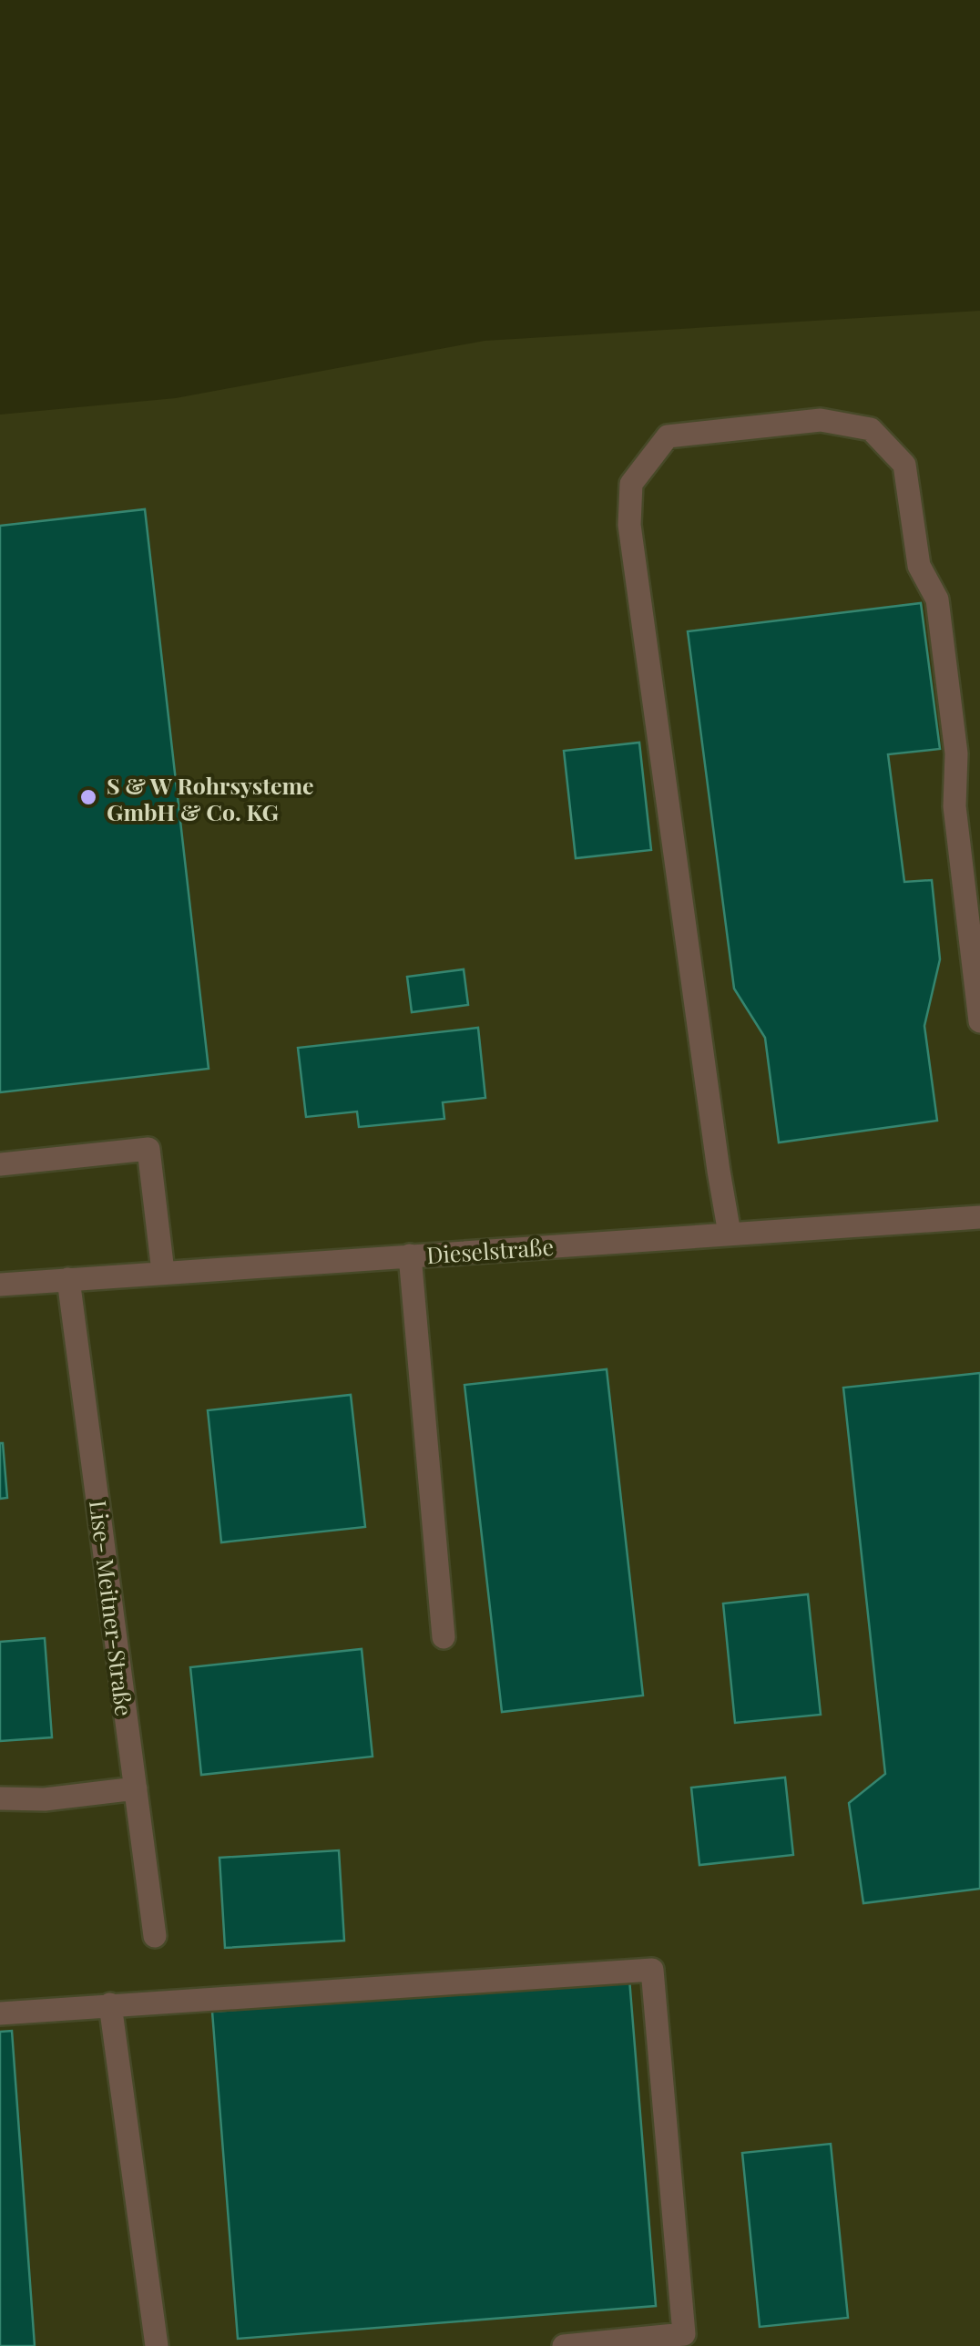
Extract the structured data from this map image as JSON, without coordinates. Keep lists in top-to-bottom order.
{
  "streets": {
    "street": ["Dieselstraße", "Lise- Meitner-Straße"]
  },
  "crossings": [
    ["Dieselstraße", "Lise- Meitner-Straße"]
  ],
  "places": ["S & W Rohrsysteme GmbH & Co. KG"]
}
